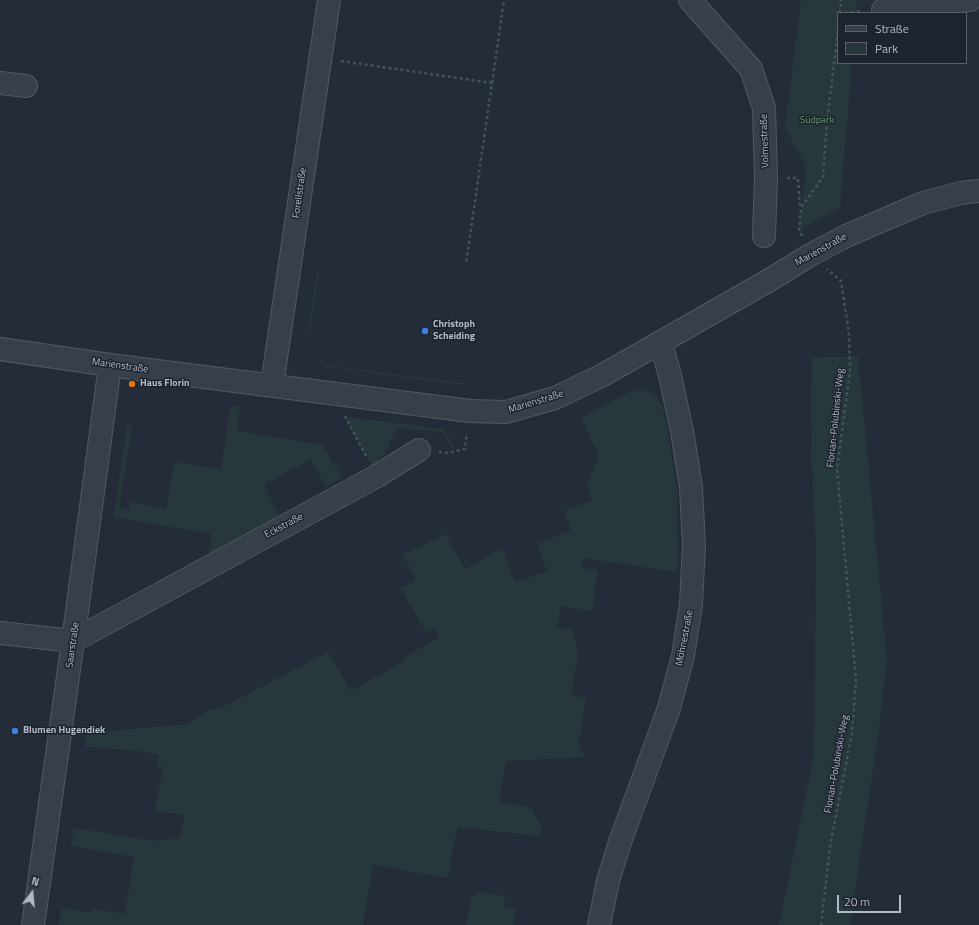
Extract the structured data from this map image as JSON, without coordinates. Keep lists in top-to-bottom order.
{
  "streets": {
    "street": [
      "Volmestraße",
      "Forellstraße",
      "Marienstraße",
      "Eckstraße",
      "Möhnestraße",
      "Saarstraße"
    ],
    "path": ["Florian-Polubinski-Weg"]
  },
  "crossings": [
    ["Volmestraße", "Florian-Polubinski-Weg"],
    ["Forellstraße", "Marienstraße"],
    ["Marienstraße", "Florian-Polubinski-Weg"],
    ["Marienstraße", "Möhnestraße"],
    ["Marienstraße", "Saarstraße"],
    ["Eckstraße", "Saarstraße"]
  ],
  "parks": ["Südpark"],
  "places": ["Christoph Scheiding", "Haus Florin", "Blumen Hugendiek"],
  "legend": ["Straße", "Park"],
  "scale_bar": "20 m",
  "north": "top"
}
